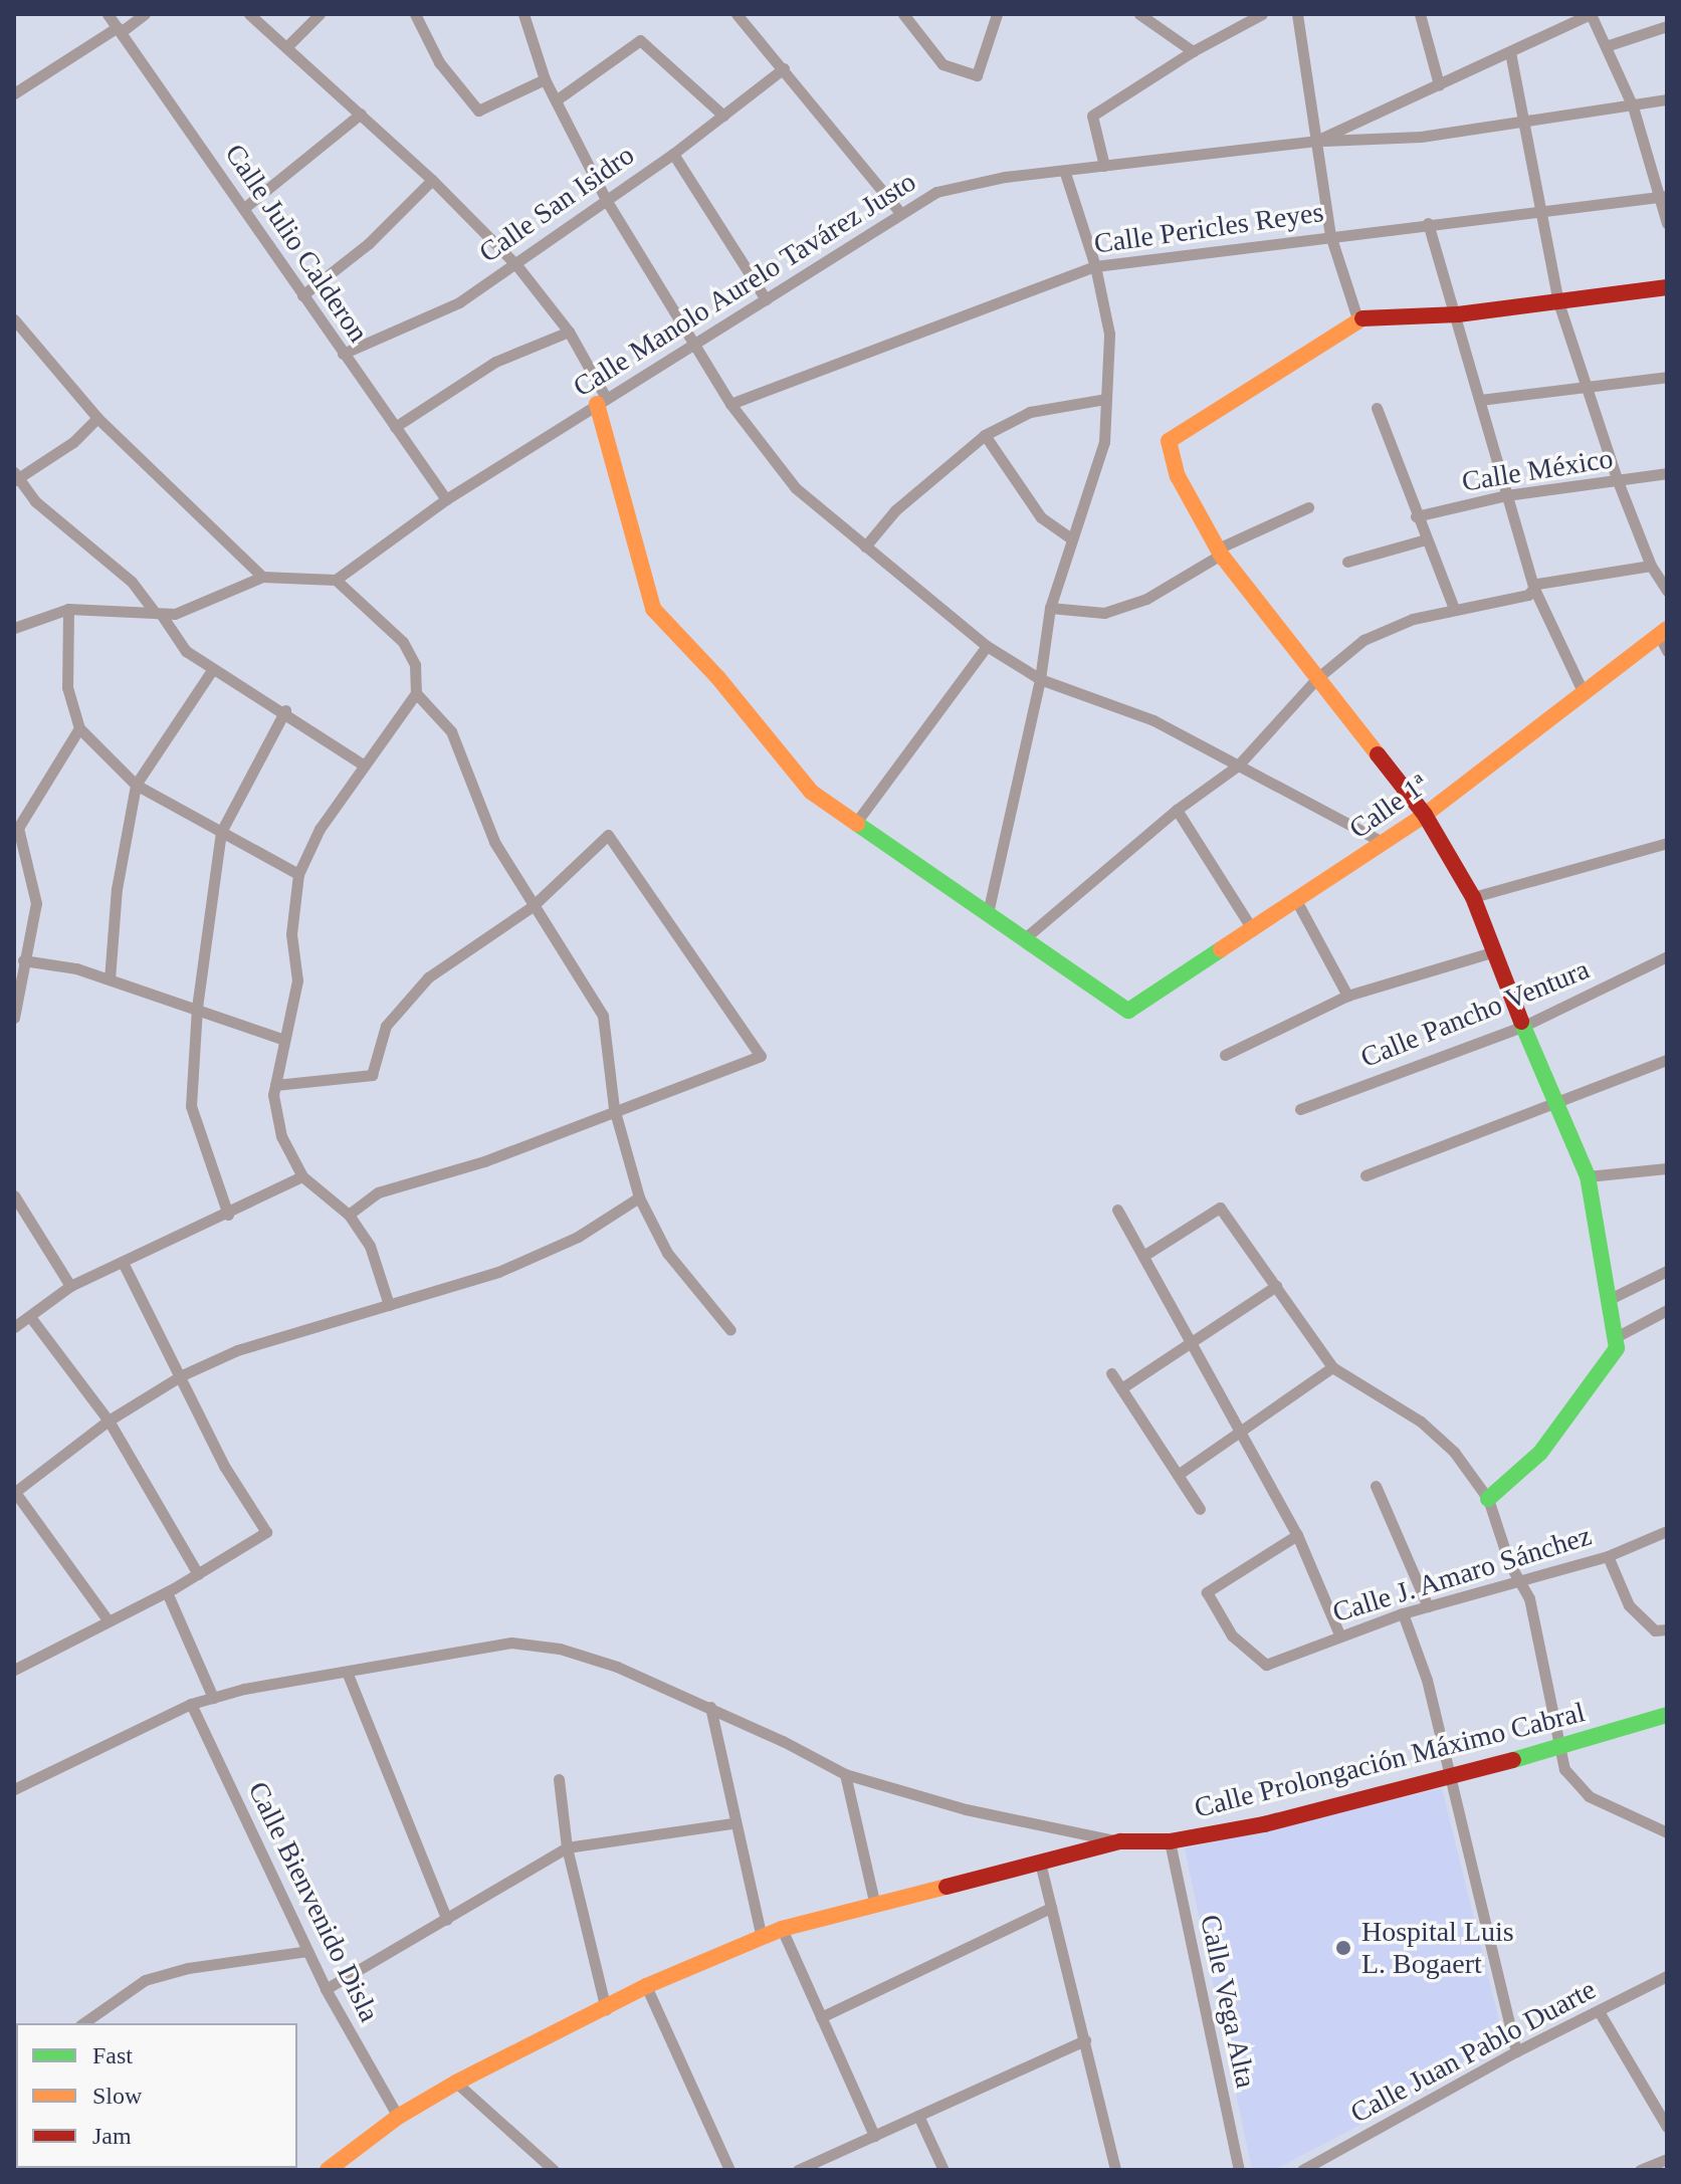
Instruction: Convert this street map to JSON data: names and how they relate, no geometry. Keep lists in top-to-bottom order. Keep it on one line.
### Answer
{"streets":{"street":["Calle San Isidro","Calle Pericles Reyes","Calle Julio Calderon","Calle Manolo Aurelo Tavárez Justo","Calle México","Calle 1ª","Calle Pancho Ventura","Calle J. Amaro Sánchez","Calle Prolongación Máximo Cabral","Calle Bienvenido Disla","Calle Vega Alta","Calle Juan Pablo Duarte"]},"crossings":[["Calle San Isidro","Calle Julio Calderon"],["Calle Julio Calderon","Calle Manolo Aurelo Tavárez Justo"],["Calle Prolongación Máximo Cabral","Calle Bienvenido Disla"],["Calle Prolongación Máximo Cabral","Calle Vega Alta"]],"places":["Hospital Luis L. Bogaert"],"legend":["Fast","Slow","Jam"]}
